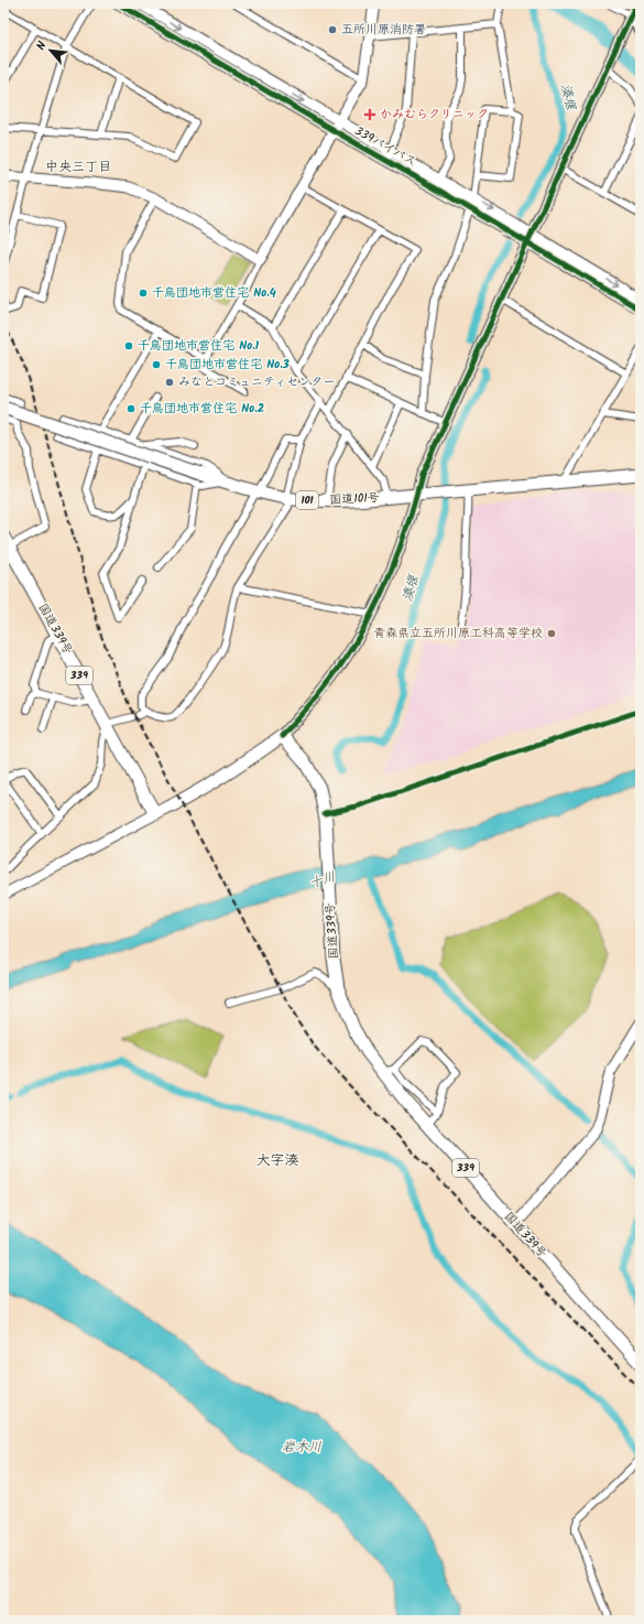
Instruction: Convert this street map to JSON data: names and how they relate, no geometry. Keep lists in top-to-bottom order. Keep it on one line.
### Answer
{"streets":{"highway":["国道101号","101","国道339号","339"],"street":["339バイパス"]},"districts":["中央三丁目","大字湊"],"water":["湊堰","十川","岩木川"],"places":{"other":["五所川原消防署","千鳥団地市営住宅 No.4","千鳥団地市営住宅 No.1","千鳥団地市営住宅 No.3","みなとコミュニティセンター","千鳥団地市営住宅 No.2","青森県立五所川原工科高等学校"],"health":["かみむらクリニック"]},"north":"top left"}
